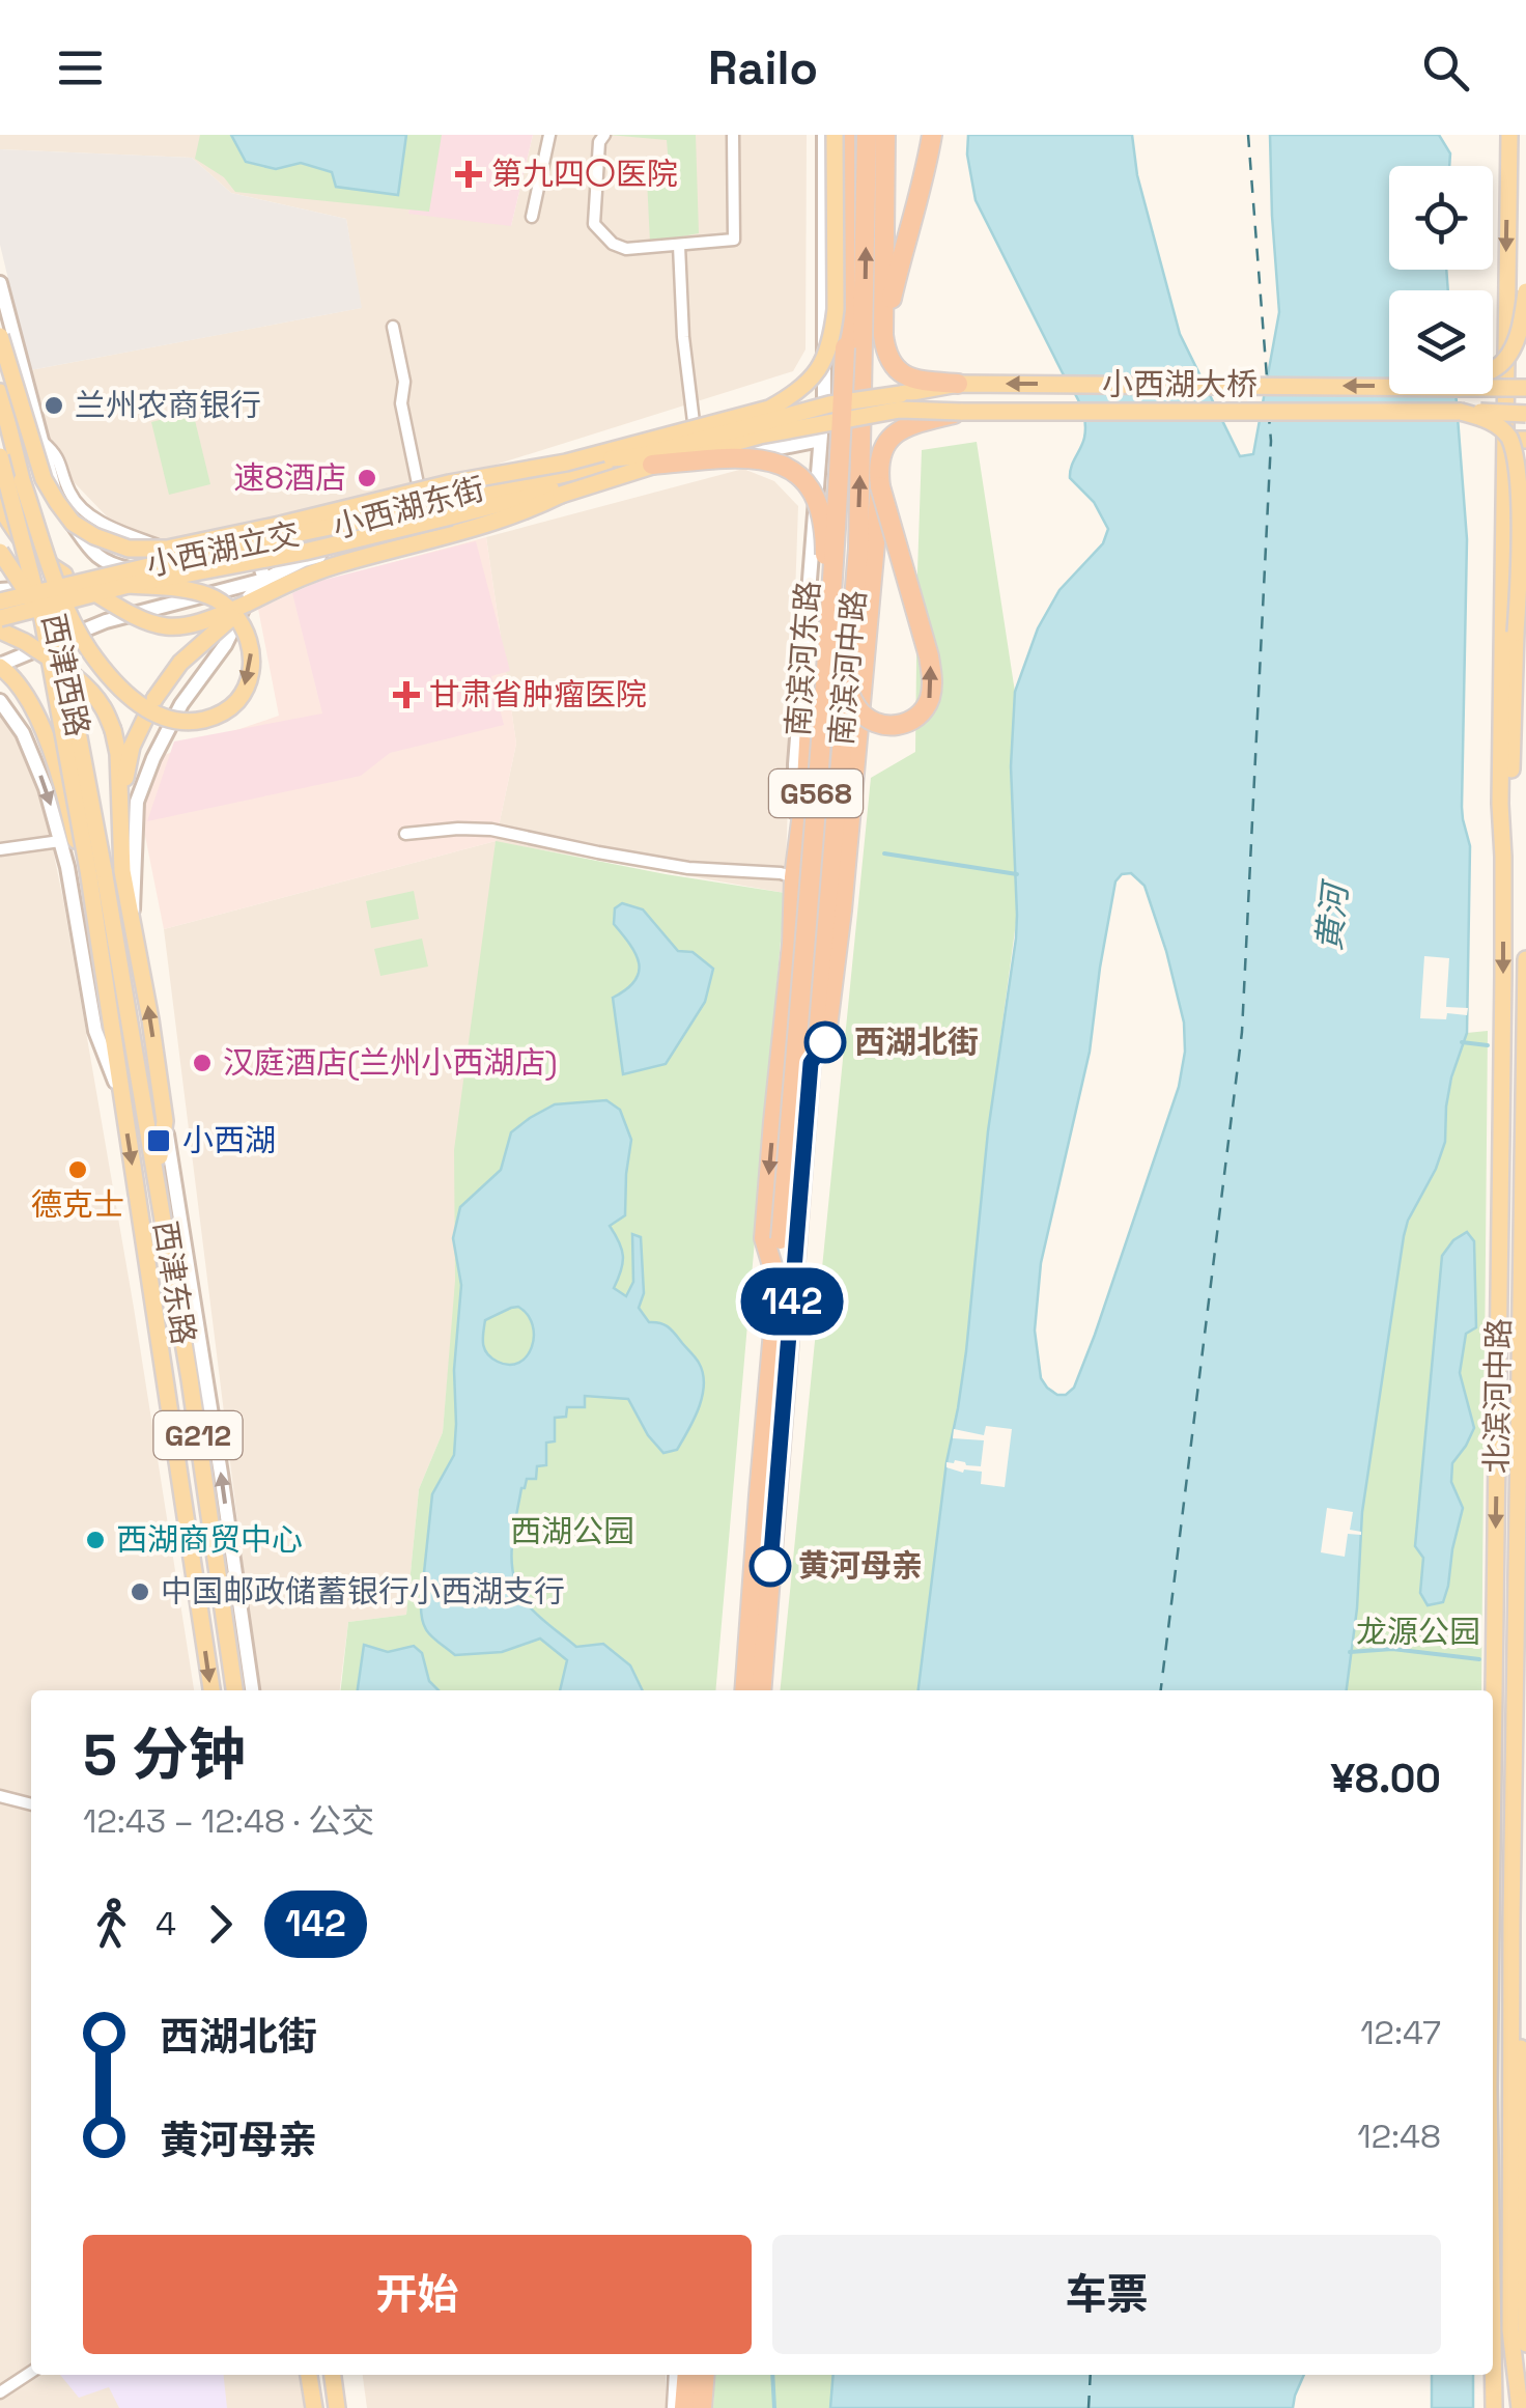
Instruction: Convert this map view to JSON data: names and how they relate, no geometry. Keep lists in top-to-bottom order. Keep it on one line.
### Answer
{"streets":{"highway":["南滨河中路","G568"],"main road":["小西湖大桥","小西湖立交","西津西路","西津东路","北滨河中路","G212"],"street":["小西湖东街","南滨河东路"]},"crossings":[["小西湖大桥","小西湖立交"],["小西湖东街","南滨河东路"],["西津西路","西津东路"]],"water":["黄河"],"parks":["西湖公园","龙源公园"],"places":{"health":["第九四〇医院","甘肃省肿瘤医院"],"other":["兰州农商银行","速8酒店","西湖北街","汉庭酒店(兰州小西湖店)","德克士","西湖商贸中心","黄河母亲","中国邮政储蓄银行小西湖支行"],"transit":["小西湖"]},"lines":["bus line 142"],"page":{"header":"Railo","on_map":"142","heading":["5 分钟","12:43 – 12:48 · 公交","¥8.00"],"legs":["4","142"],"list":[{"name":"西湖北街","value":"12:47"},{"name":"黄河母亲","value":"12:48"}],"buttons":["开始","车票"]}}
